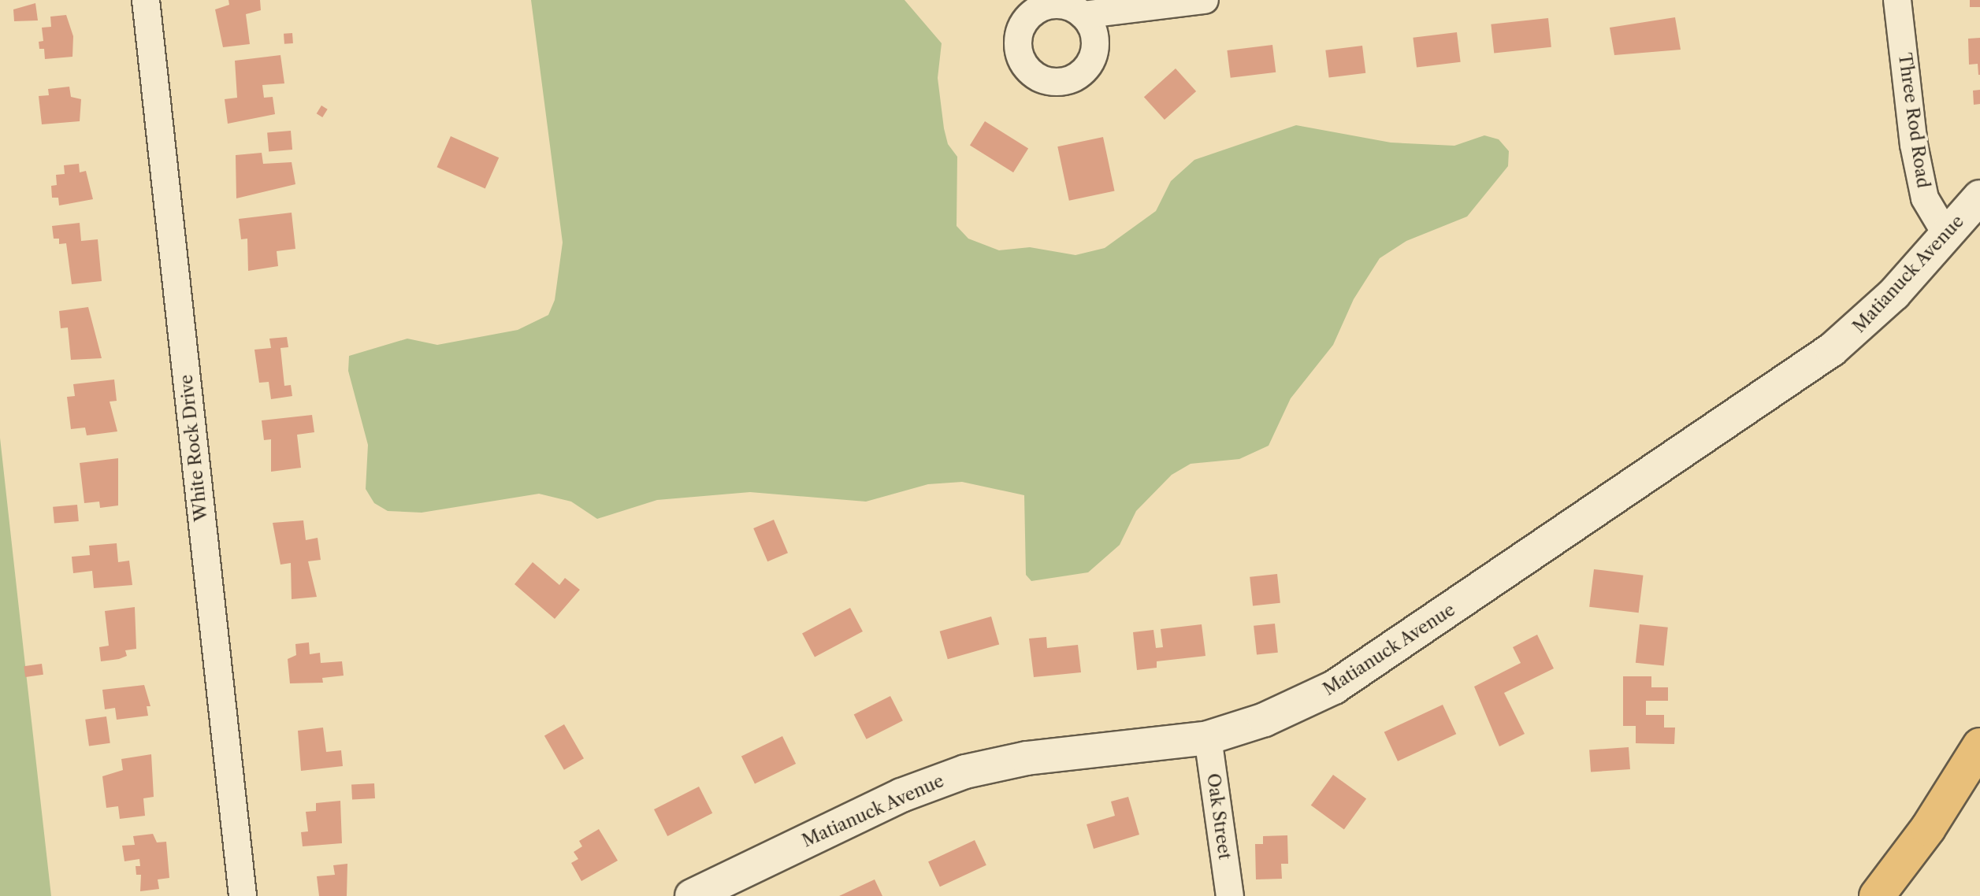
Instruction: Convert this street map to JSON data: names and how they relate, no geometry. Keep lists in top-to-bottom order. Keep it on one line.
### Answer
{"streets":{"street":["Three Rod Road","Matianuck Avenue","White Rock Drive","Oak Street"]},"crossings":[["Three Rod Road","Matianuck Avenue"],["Matianuck Avenue","Oak Street"]]}
